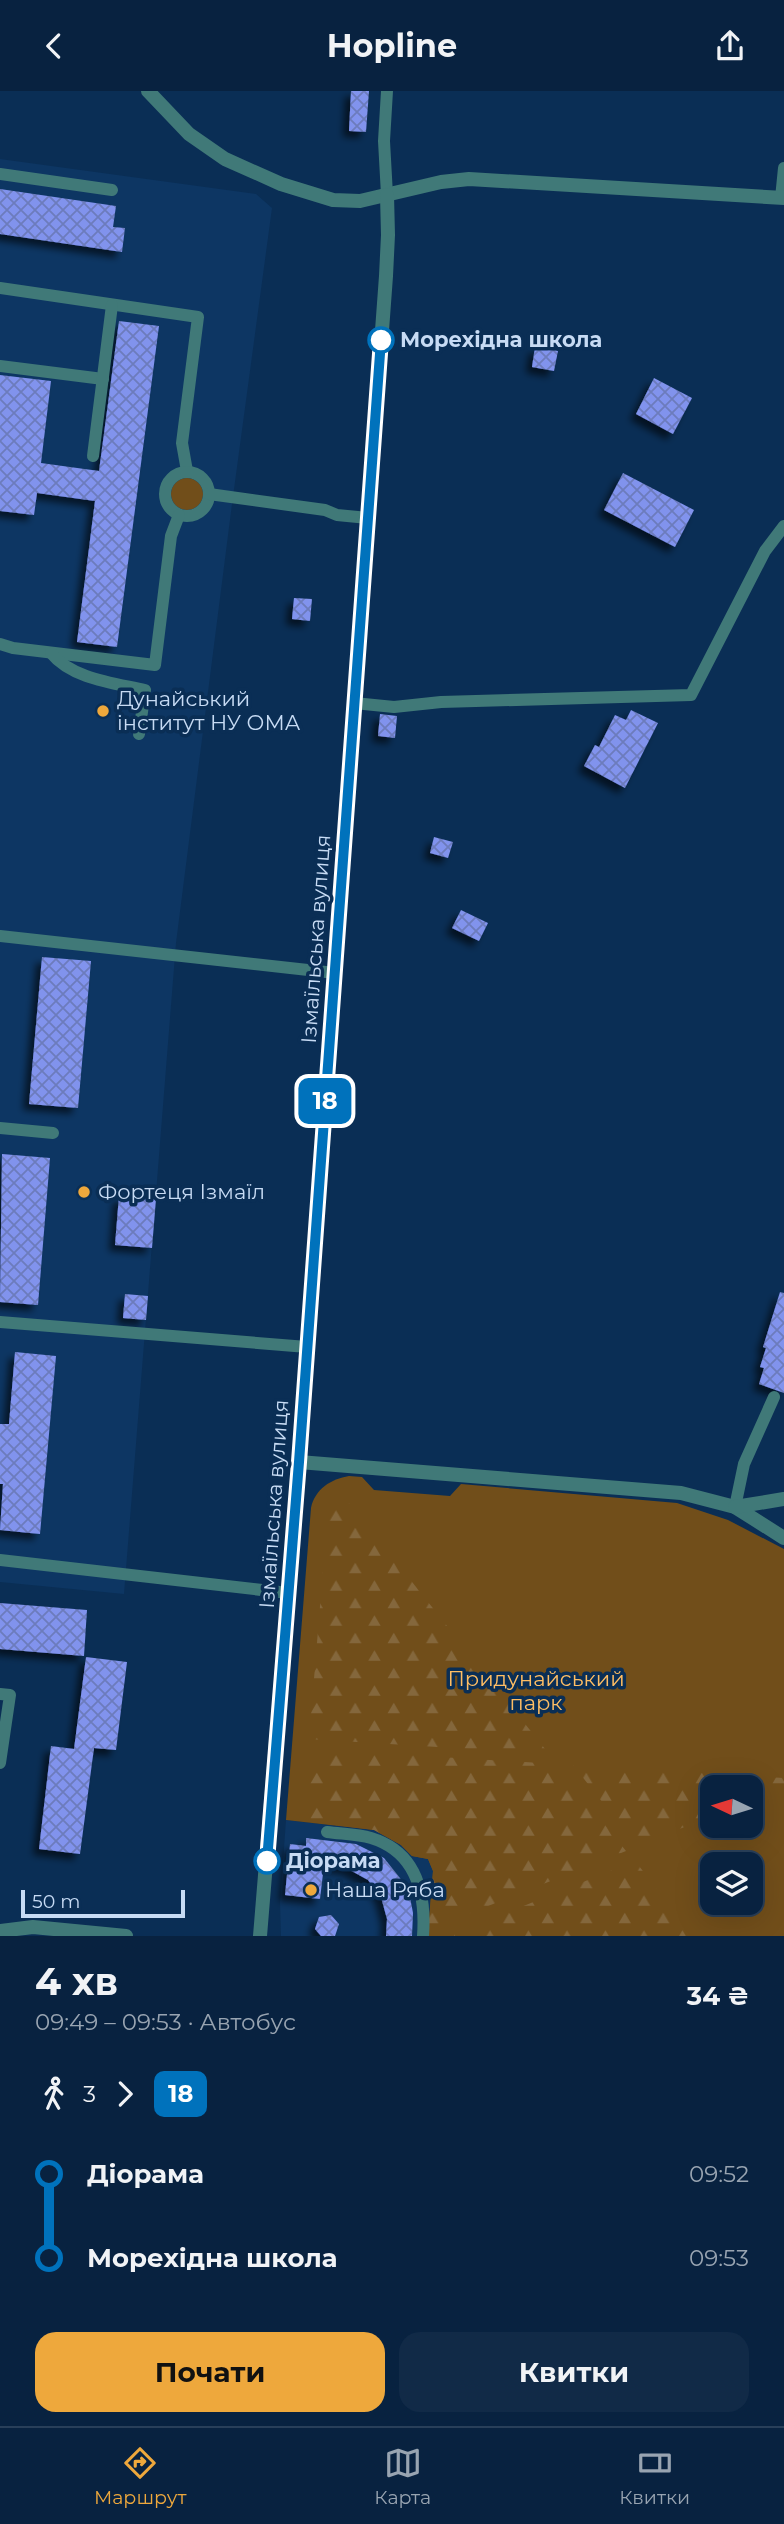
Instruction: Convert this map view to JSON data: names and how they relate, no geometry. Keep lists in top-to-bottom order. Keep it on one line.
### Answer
{"streets":{"street":["Ізмаїльська вулиця"]},"parks":["Придунайський парк"],"places":["Морехідна школа","Дунайський інститут НУ ОМА","Фортеця Ізмаїл","Діорама","Наша Ряба"],"lines":["bus line 18"],"scale_bar":"50 m","north":"left","page":{"header":"Hopline","on_map":"18","scale":"50 m","heading":["4 хв","09:49 – 09:53 · Автобус","34 ₴"],"legs":["3","18"],"list":[{"name":"Діорама","value":"09:52"},{"name":"Морехідна школа","value":"09:53"}],"buttons":["Почати","Квитки"],"tabs":["Маршрут","Карта","Квитки"]}}
